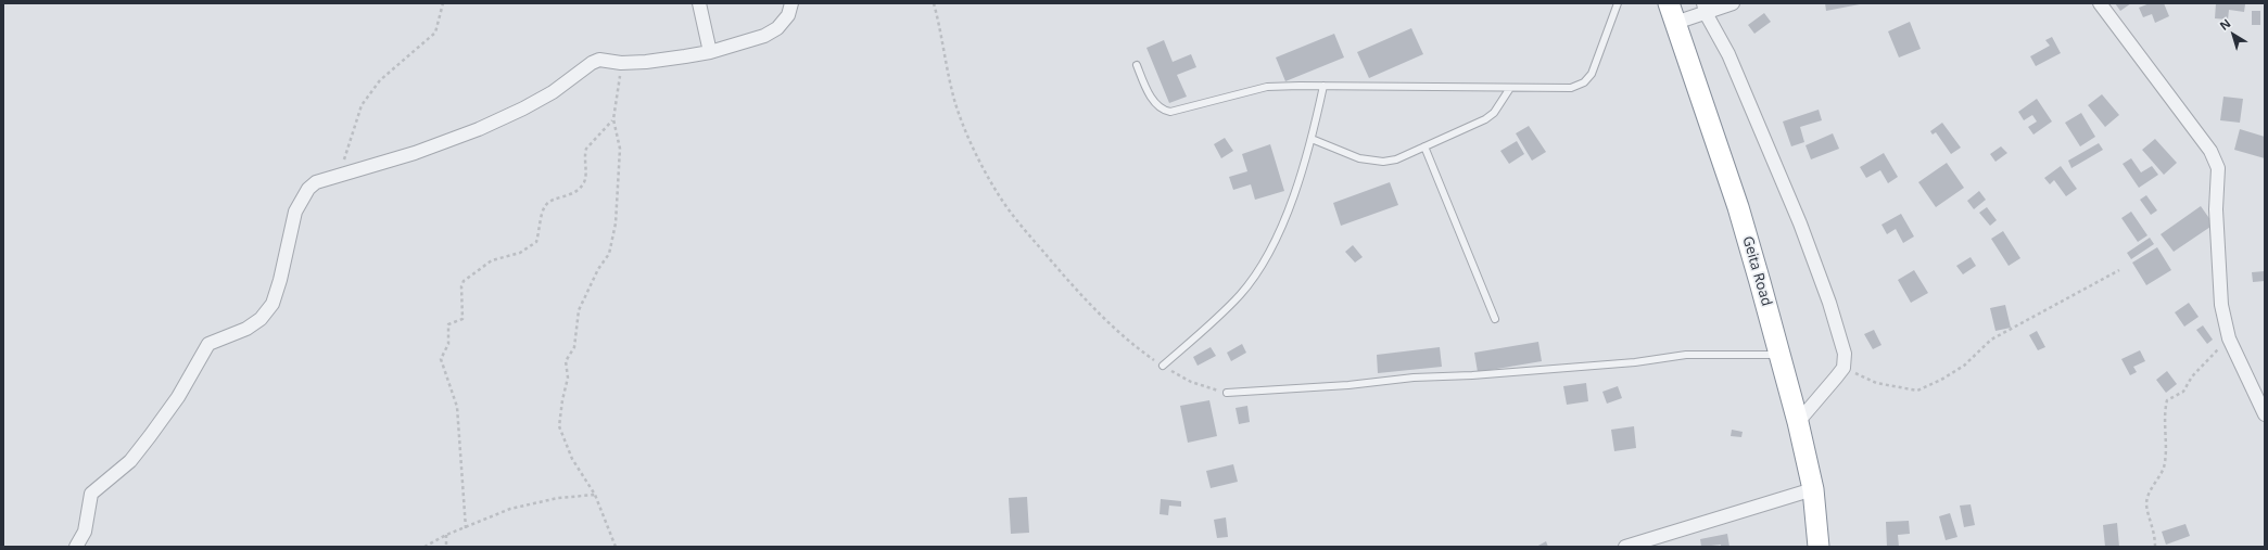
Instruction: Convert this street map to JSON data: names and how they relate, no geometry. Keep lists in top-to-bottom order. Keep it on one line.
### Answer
{"streets":{"highway":["Geita Road"]},"north":"top left"}
